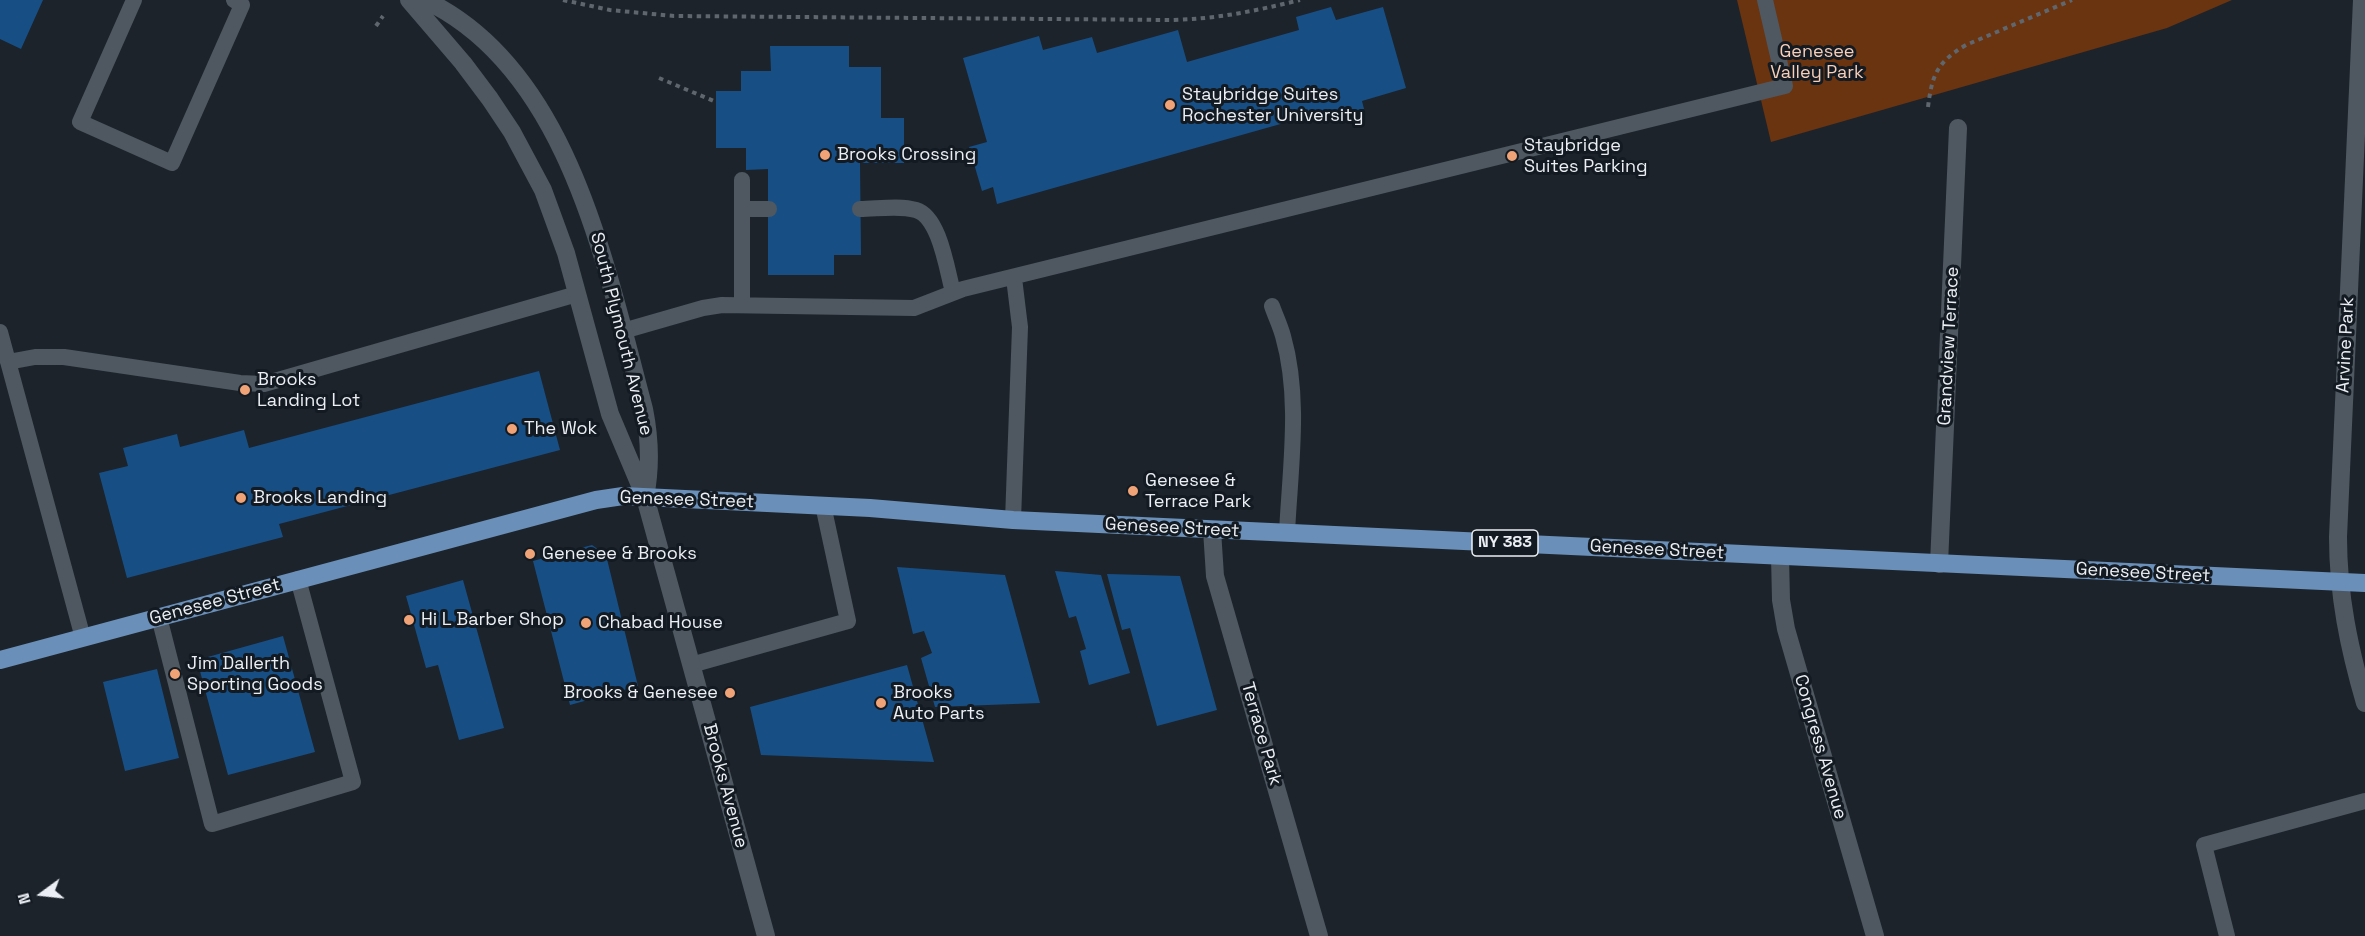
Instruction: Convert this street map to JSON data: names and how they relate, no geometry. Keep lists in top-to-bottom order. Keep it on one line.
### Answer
{"streets":{"main road":["Genesee Street","NY 383"],"street":["South Plymouth Avenue","Arvine Park","Grandview Terrace","Terrace Park","Congress Avenue","Brooks Avenue"]},"crossings":[["South Plymouth Avenue","Genesee Street"],["South Plymouth Avenue","Brooks Avenue"],["Arvine Park","Genesee Street"],["Grandview Terrace","Genesee Street"],["Genesee Street","Terrace Park"],["Genesee Street","Congress Avenue"],["Genesee Street","Brooks Avenue"]],"parks":["Genesee Valley Park"],"places":["Staybridge Suites Rochester University","Brooks Crossing","Staybridge Suites Parking","Brooks Landing Lot","The Wok","Genesee & Terrace Park","Brooks Landing","Genesee & Brooks","Hi L Barber Shop","Chabad House","Jim Dallerth Sporting Goods","Brooks & Genesee","Brooks Auto Parts"],"north":"left"}
